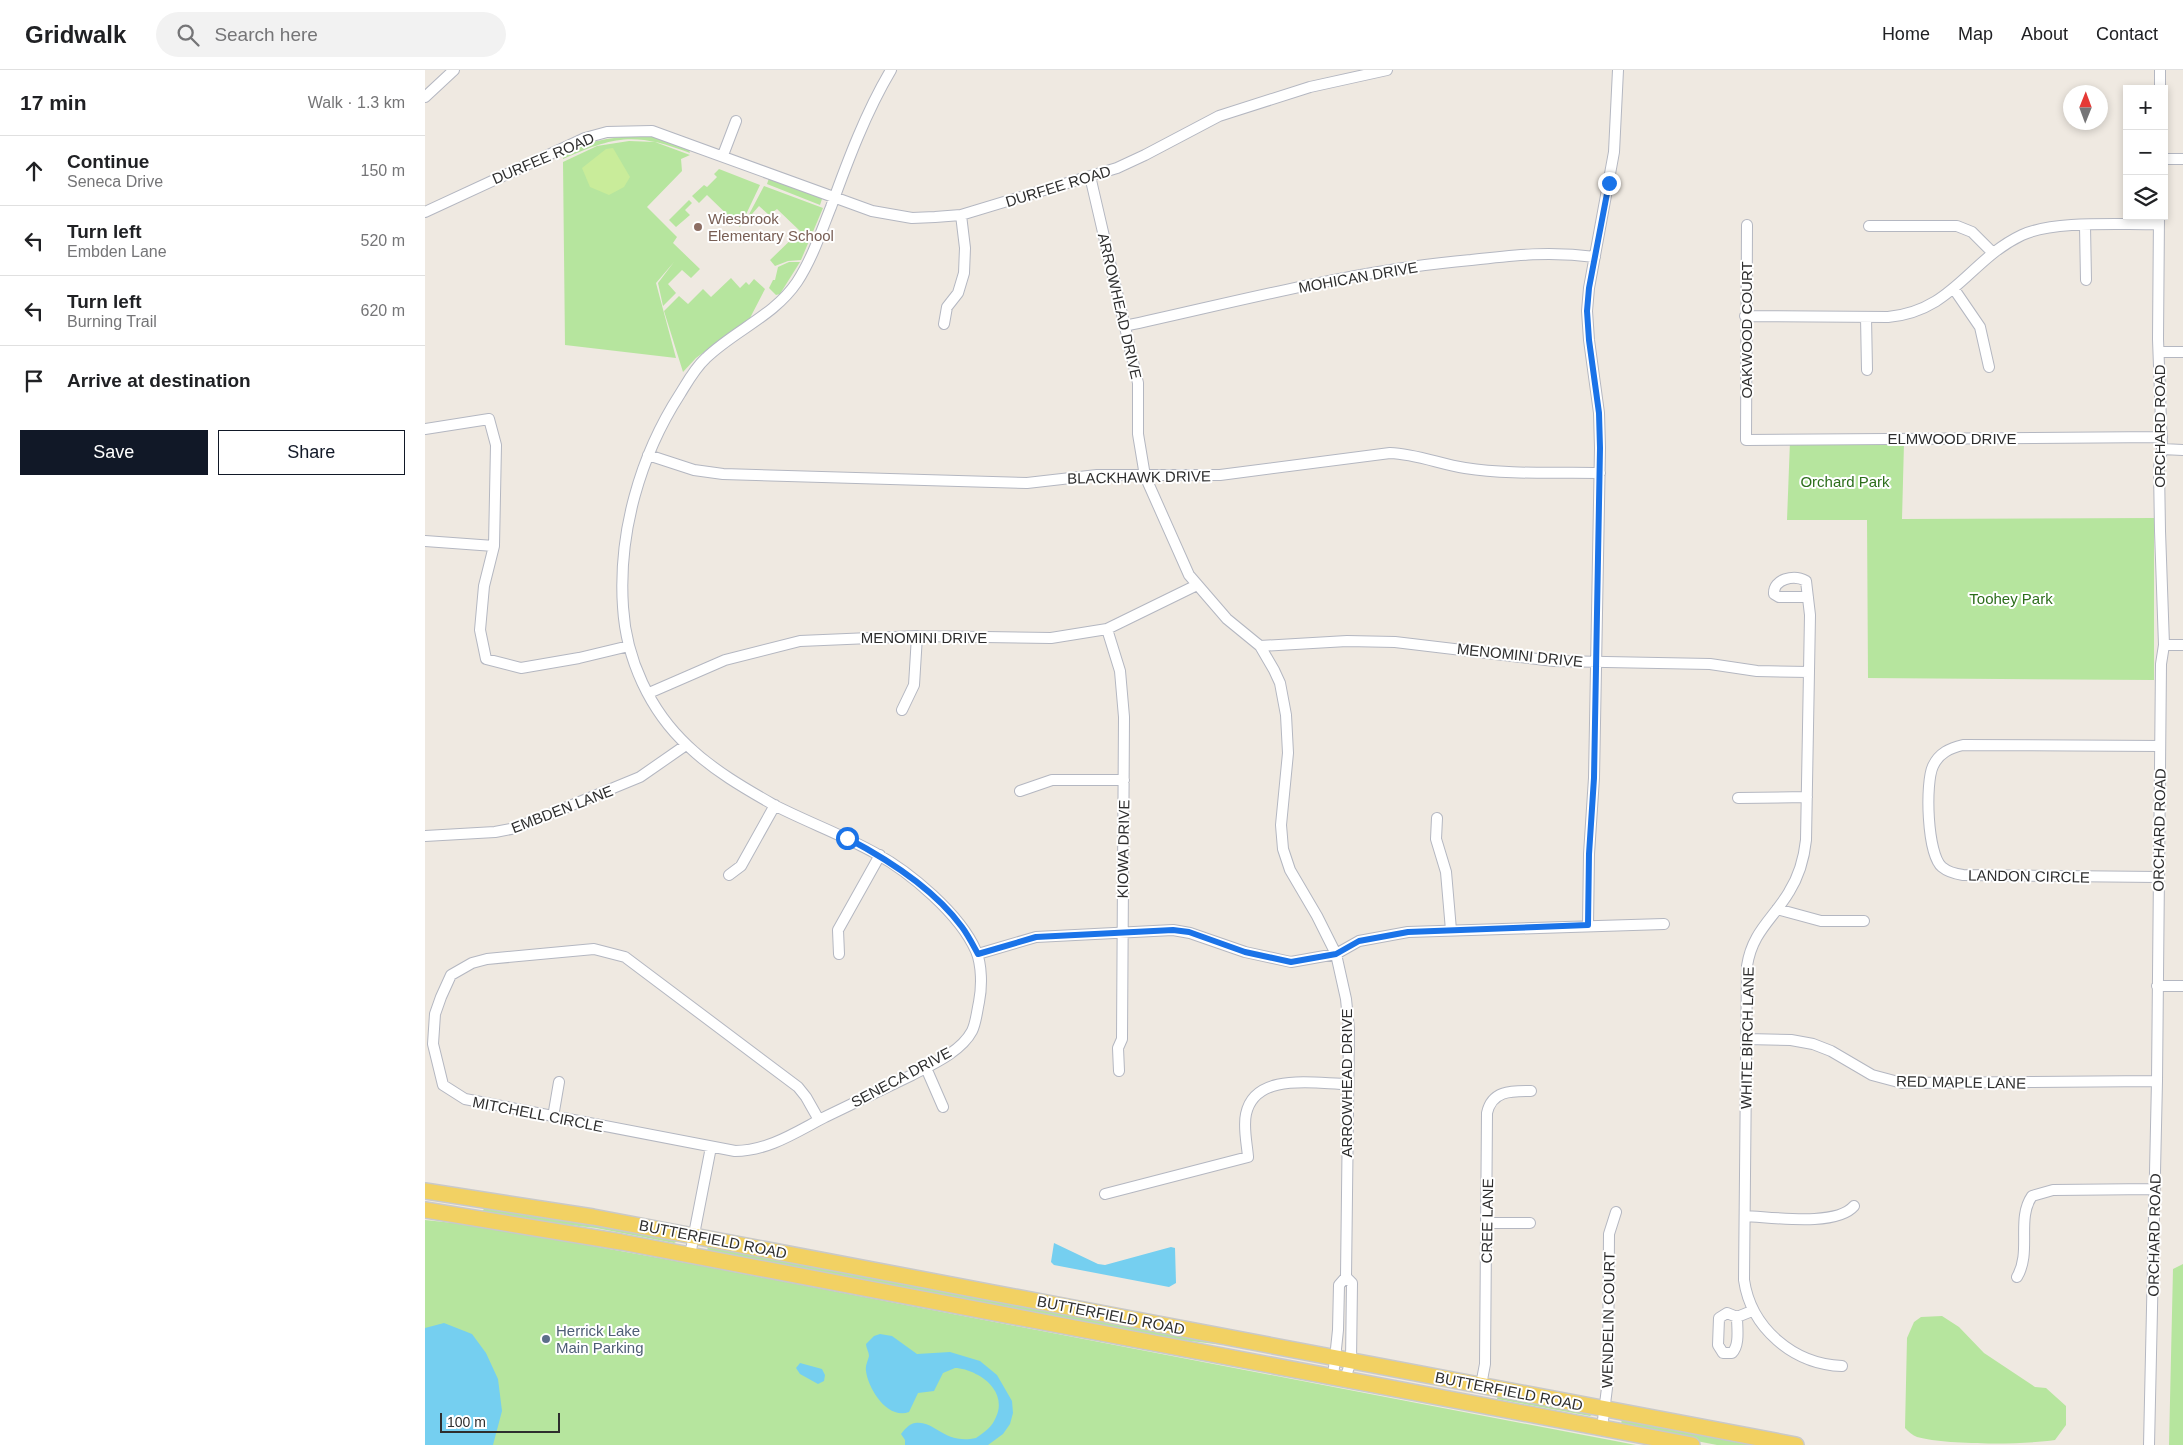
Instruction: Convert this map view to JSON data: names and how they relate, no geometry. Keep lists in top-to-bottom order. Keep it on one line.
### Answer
{"streets":{"main road":["BUTTERFIELD ROAD"],"street":["DURFEE ROAD","MOHICAN DRIVE","ARROWHEAD DRIVE","OAKWOOD COURT","ORCHARD ROAD","ELMWOOD DRIVE","BLACKHAWK DRIVE","MENOMINI DRIVE","EMBDEN LANE","KIOWA DRIVE","LANDON CIRCLE","WHITE BIRCH LANE","SENECA DRIVE","RED MAPLE LANE","MITCHELL CIRCLE","CREE LANE","WENDELIN COURT"]},"crossings":[["DURFEE ROAD","ARROWHEAD DRIVE"],["DURFEE ROAD","SENECA DRIVE"],["MOHICAN DRIVE","ARROWHEAD DRIVE"],["ARROWHEAD DRIVE","BLACKHAWK DRIVE"],["ARROWHEAD DRIVE","MENOMINI DRIVE"],["ARROWHEAD DRIVE","BUTTERFIELD ROAD"],["OAKWOOD COURT","ELMWOOD DRIVE"],["ORCHARD ROAD","ELMWOOD DRIVE"],["ORCHARD ROAD","LANDON CIRCLE"],["ORCHARD ROAD","RED MAPLE LANE"],["BLACKHAWK DRIVE","SENECA DRIVE"],["MENOMINI DRIVE","KIOWA DRIVE"],["MENOMINI DRIVE","WHITE BIRCH LANE"],["MENOMINI DRIVE","SENECA DRIVE"],["EMBDEN LANE","SENECA DRIVE"],["WHITE BIRCH LANE","RED MAPLE LANE"],["SENECA DRIVE","MITCHELL CIRCLE"],["CREE LANE","BUTTERFIELD ROAD"],["BUTTERFIELD ROAD","WENDELIN COURT"]],"parks":["Orchard Park","Toohey Park"],"places":["Wiesbrook Elementary School","Herrick Lake Main Parking"],"scale_bar":"100 m","north":"top","page":{"header":"Gridwalk","search":"Search here","nav":["Home","Map","About","Contact"],"heading":["17 min","Walk · 1.3 km"],"map_buttons":["+","−"],"list":[["Continue","Seneca Drive","150 m"],["Turn left","Embden Lane","520 m"],["Turn left","Burning Trail","620 m"],"Arrive at destination"],"buttons":["Save","Share"],"scale":"100 m"}}
